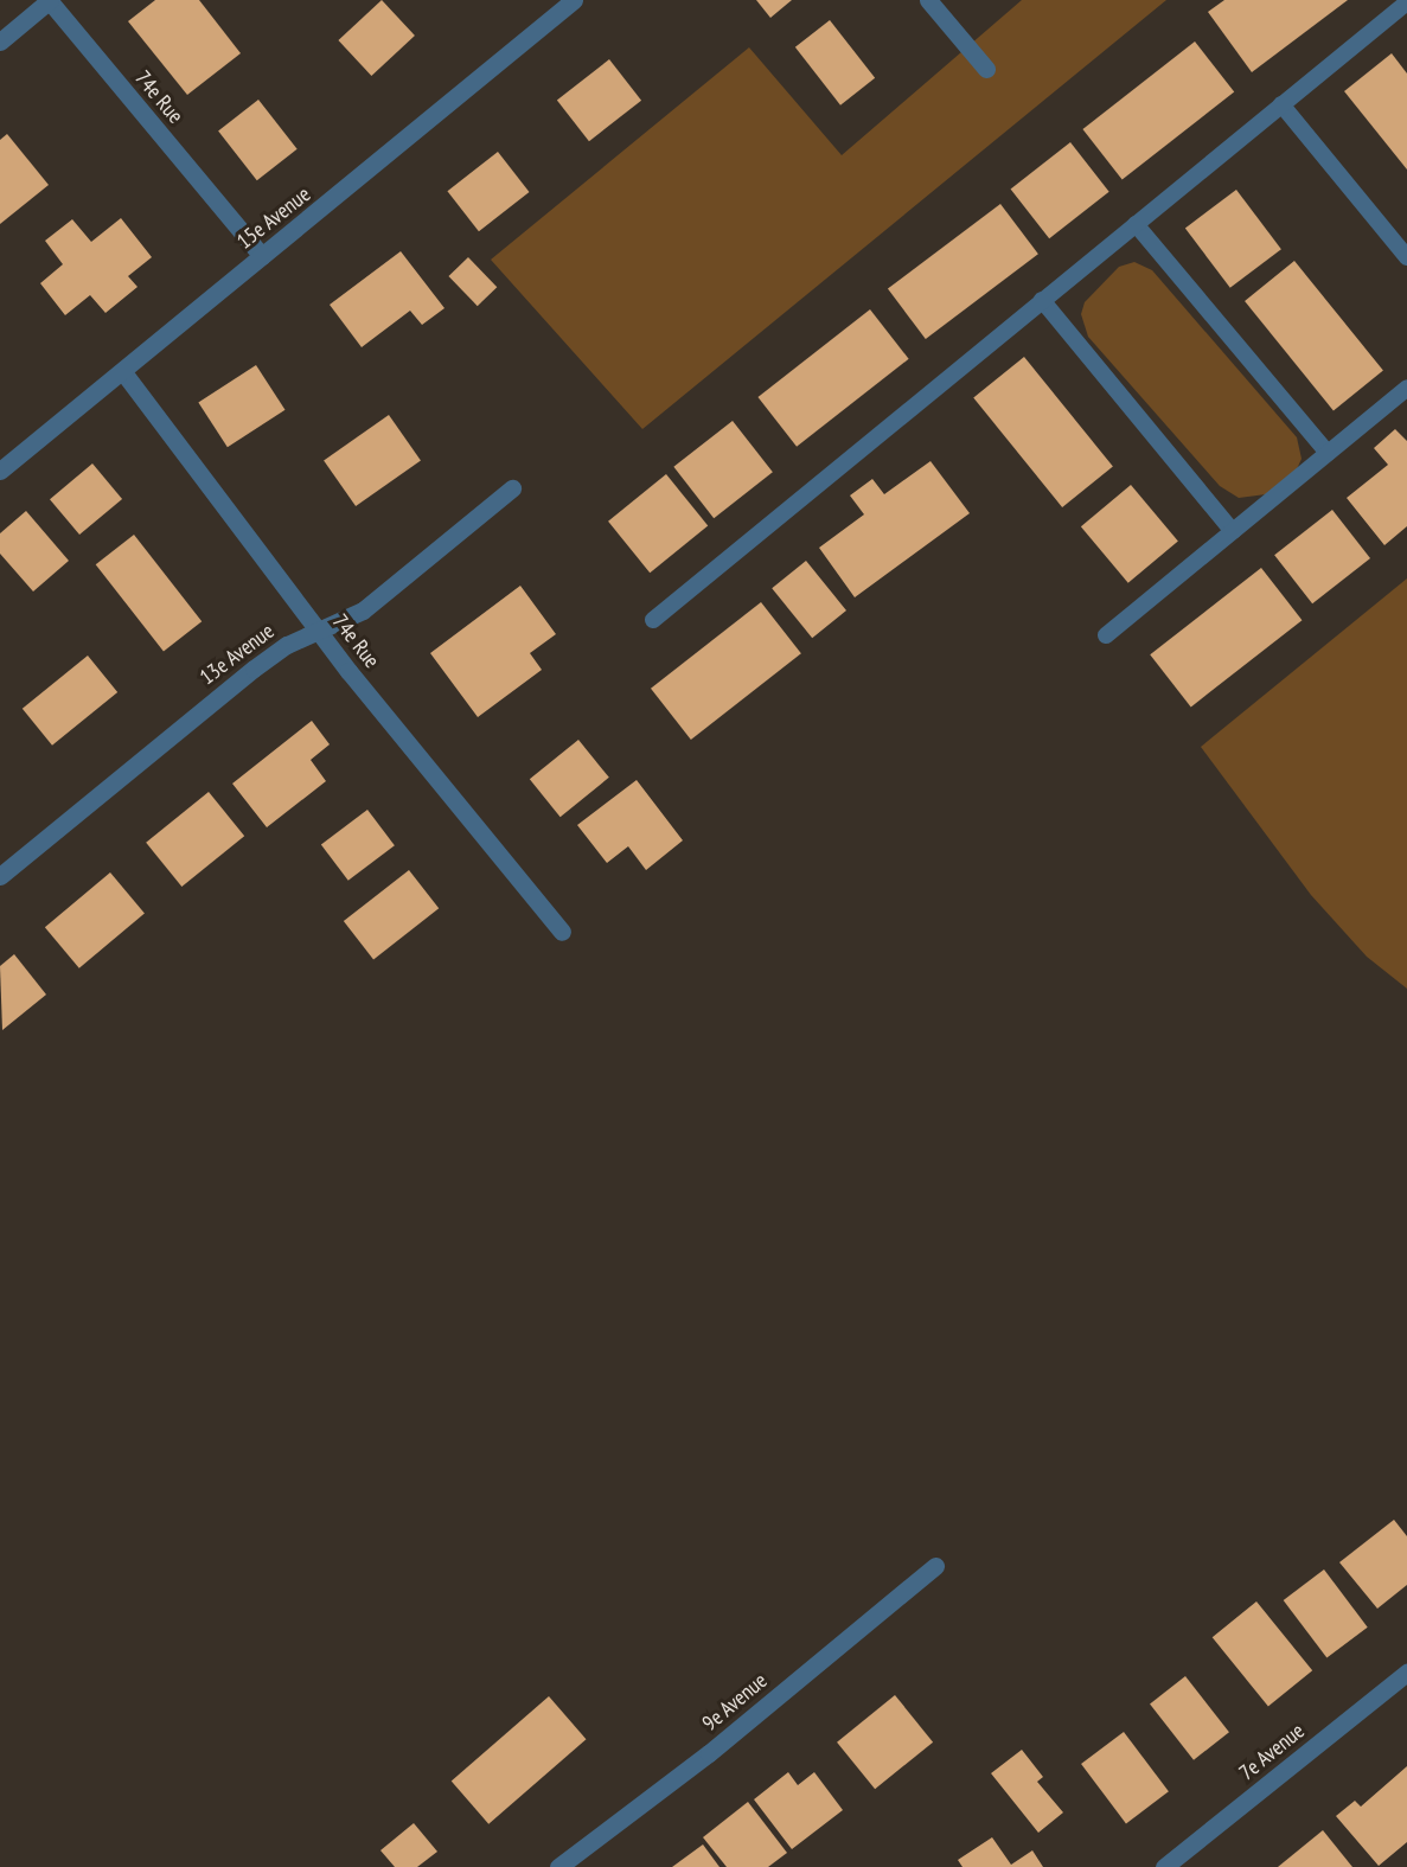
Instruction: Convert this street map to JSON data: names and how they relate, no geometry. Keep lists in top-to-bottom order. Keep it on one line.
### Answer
{"streets":{"street":["74e Rue","15e Avenue","13e Avenue","9e Avenue","7e Avenue"]},"crossings":[["74e Rue","15e Avenue"],["74e Rue","13e Avenue"]]}
